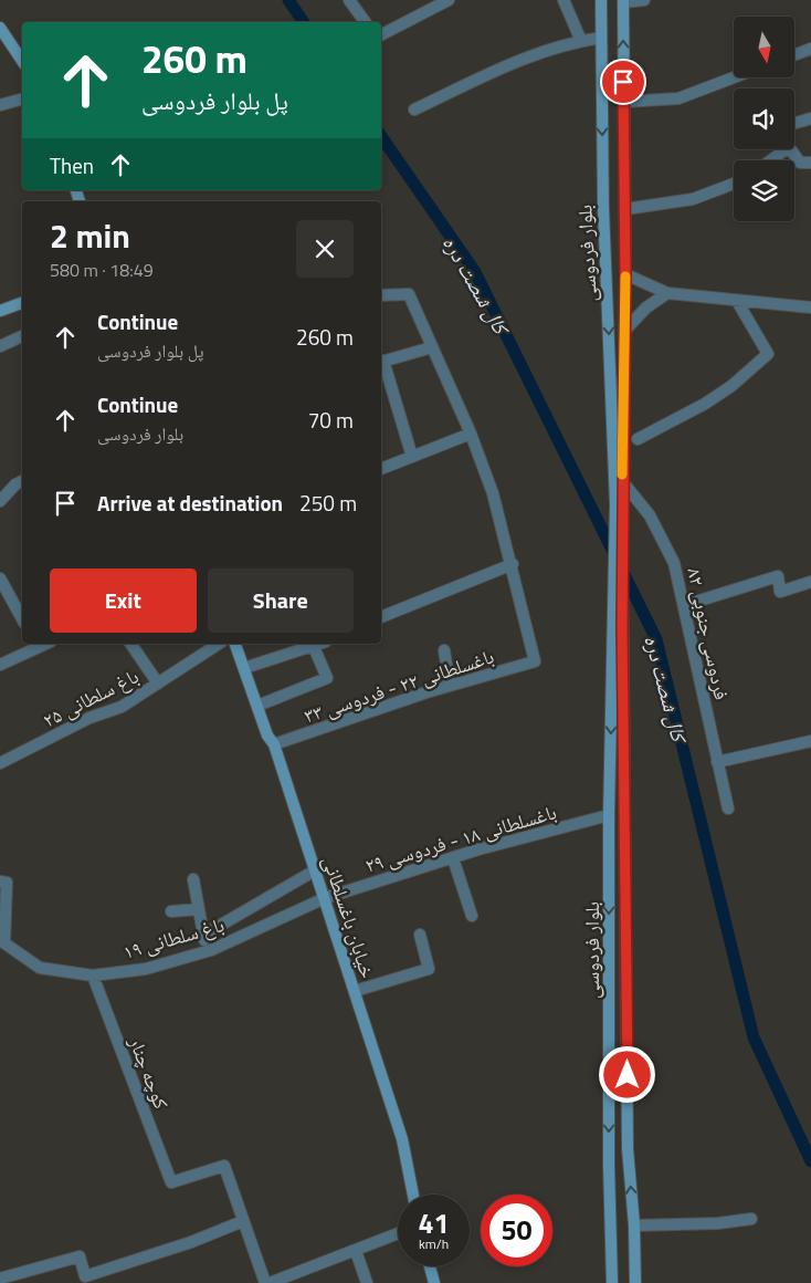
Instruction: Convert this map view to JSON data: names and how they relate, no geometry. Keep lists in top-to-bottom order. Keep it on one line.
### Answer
{"streets":{"main road":["بلوار فردوسی","خیابان باغسلطانی"],"street":["فردوسی جنوبی ۸۲","باغسلطانی ۲۲ - فردوسی ۳۳","باغ سلطانی ۲۵","باغسلطانی ۱۸ - فردوسی ۲۹","باغ سلطانی ۱۹","کوچه چنار"]},"crossings":[["بلوار فردوسی","فردوسی جنوبی ۸۲"],["بلوار فردوسی","باغسلطانی ۱۸ - فردوسی ۲۹"],["باغسلطانی ۲۲ - فردوسی ۳۳","خیابان باغسلطانی"],["باغسلطانی ۱۸ - فردوسی ۲۹","خیابان باغسلطانی"],["باغسلطانی ۱۸ - فردوسی ۲۹","باغ سلطانی ۱۹"],["خیابان باغسلطانی","باغ سلطانی ۱۹"],["باغ سلطانی ۱۹","کوچه چنار"]],"water":["کال شصت دره"],"north":"bottom","page":{"turn":["260 m","پل بلوار فردوسی"],"then":"Then","heading":["2 min","580 m · 18:49"],"list":[{"name":"Continue","note":"پل بلوار فردوسی","value":"260 m"},{"name":"Continue","note":"بلوار فردوسی","value":"70 m"},{"name":"Arrive at destination","value":"250 m"}],"buttons":["Exit","Share"],"speed":"41 km/h","limit":"50"}}
